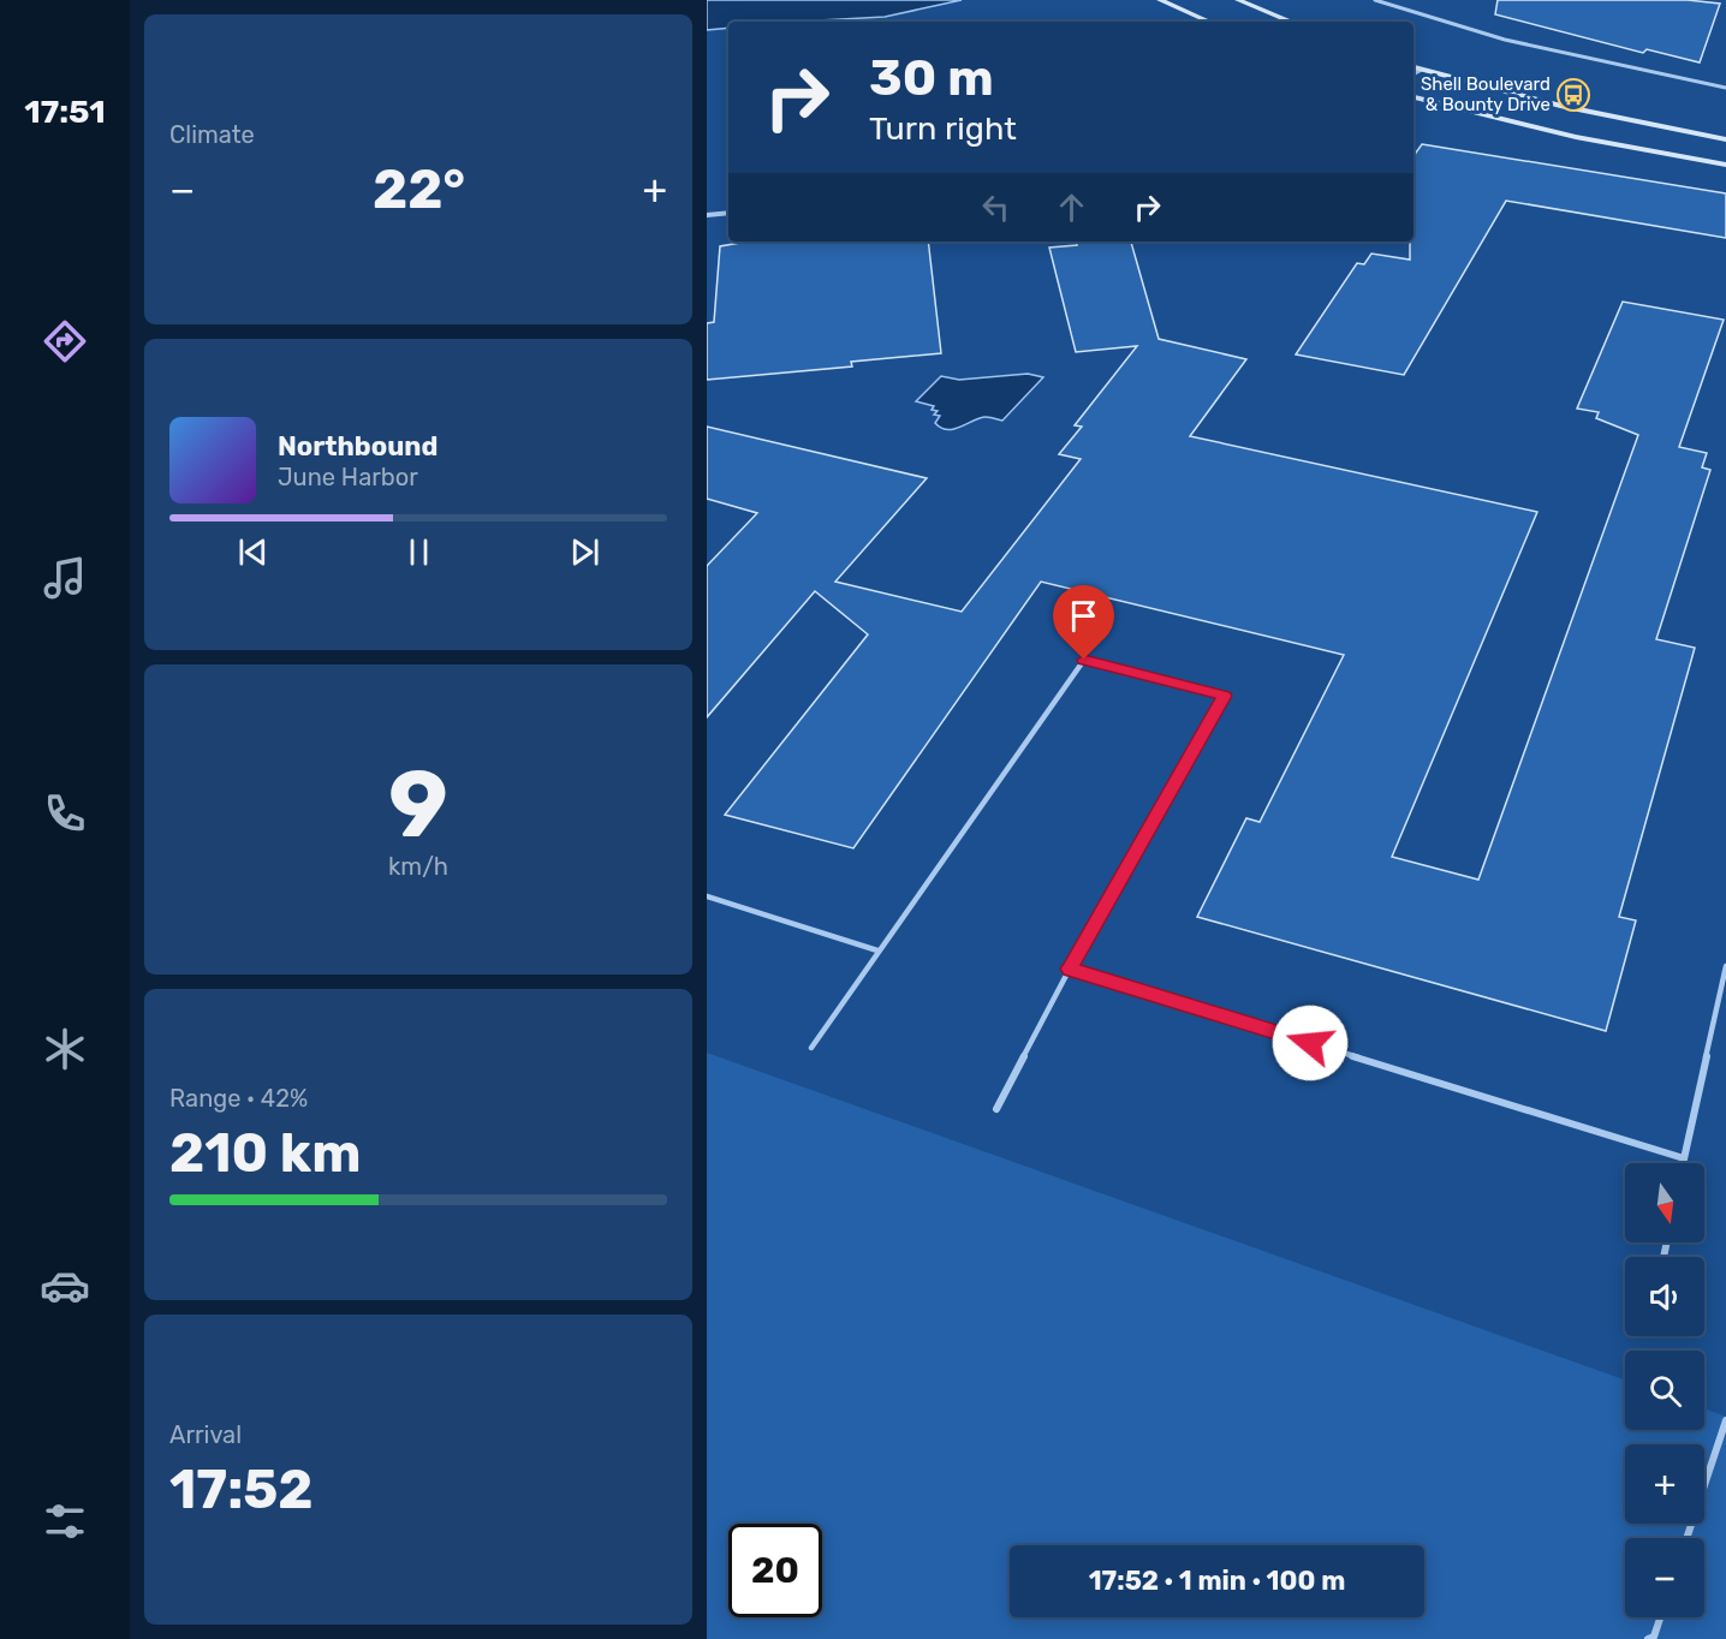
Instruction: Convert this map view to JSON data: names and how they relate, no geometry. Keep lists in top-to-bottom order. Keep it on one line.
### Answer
{"places":{"bus stop":["Shell Boulevard & Bounty Drive"]},"north":"bottom","page":{"tabs":"17:51","tile":["Climate",["9","km/h"],["Range · 42%","210 km"],["Arrival","17:52"]],"turn":["30 m","Turn right"],"heat":["−","22°","+"],"song":["Northbound","June Harbor"],"map_buttons":["+","−"],"limit":"20","trip":"17:52 · 1 min · 100 m"}}
